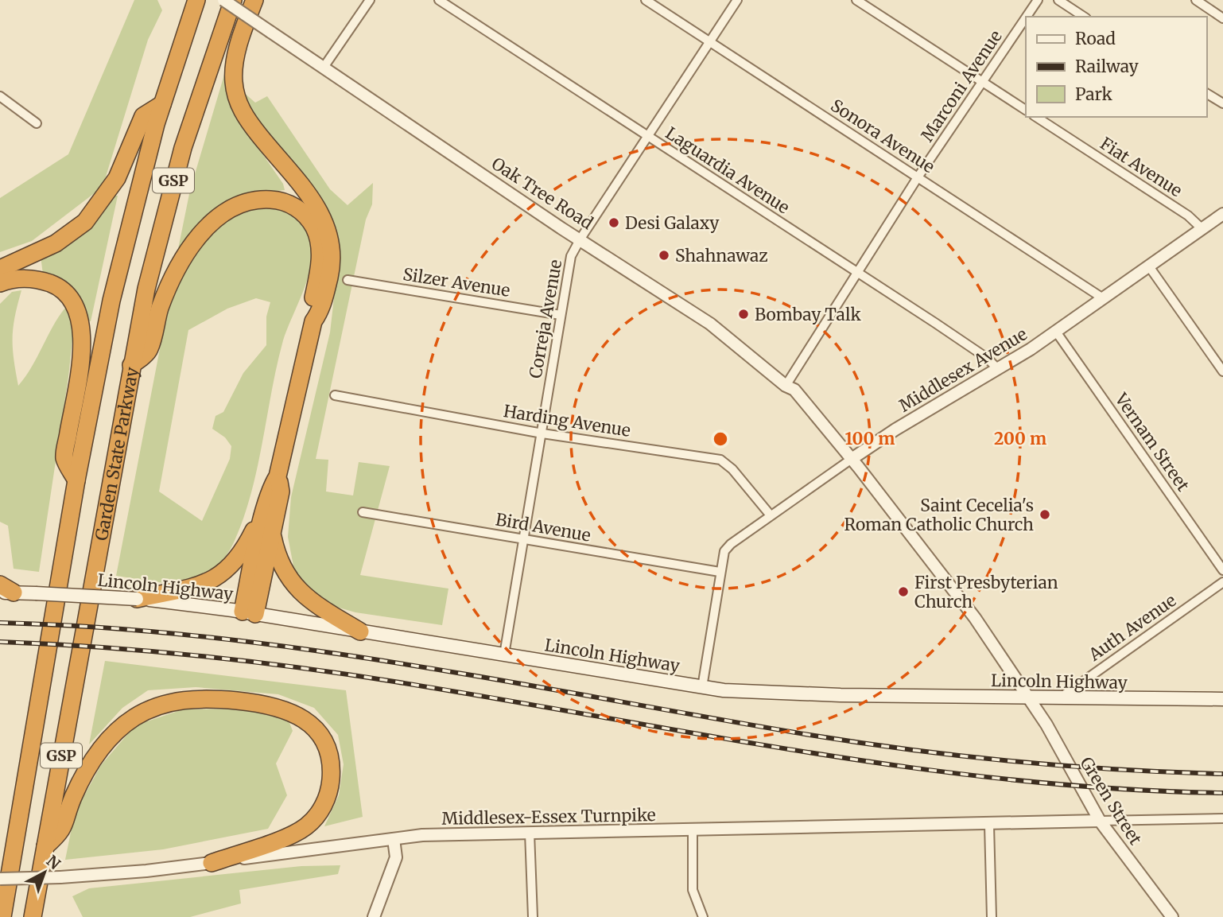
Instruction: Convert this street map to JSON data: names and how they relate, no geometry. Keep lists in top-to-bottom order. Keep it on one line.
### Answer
{"streets":{"highway":["GSP","Garden State Parkway"],"main road":["Lincoln Highway"],"street":["Marconi Avenue","Sonora Avenue","Fiat Avenue","Laguardia Avenue","Oak Tree Road","Silzer Avenue","Correja Avenue","Middlesex Avenue","Harding Avenue","Vernam Street","Bird Avenue","Auth Avenue","Green Street","Middlesex-Essex Turnpike"]},"crossings":[["Marconi Avenue","Sonora Avenue"],["Marconi Avenue","Laguardia Avenue"],["Marconi Avenue","Oak Tree Road"],["Sonora Avenue","Correja Avenue"],["Sonora Avenue","Middlesex Avenue"],["Fiat Avenue","Middlesex Avenue"],["Laguardia Avenue","Correja Avenue"],["Laguardia Avenue","Middlesex Avenue"],["Oak Tree Road","Correja Avenue"],["Oak Tree Road","Middlesex Avenue"],["Oak Tree Road","Lincoln Highway"],["Oak Tree Road","Green Street"],["Silzer Avenue","Correja Avenue"],["Correja Avenue","Harding Avenue"],["Correja Avenue","Bird Avenue"],["Correja Avenue","Lincoln Highway"],["Middlesex Avenue","Harding Avenue"],["Middlesex Avenue","Vernam Street"],["Middlesex Avenue","Bird Avenue"],["Middlesex Avenue","Lincoln Highway"],["Lincoln Highway","Auth Avenue"],["Lincoln Highway","Green Street"],["Green Street","Middlesex-Essex Turnpike"]],"places":["Desi Galaxy","Shahnawaz","Bombay Talk","Saint Cecelia's Roman Catholic Church","First Presbyterian Church"],"legend":["Road","Railway","Park"],"north":"top right","rings":["100 m","200 m"]}
